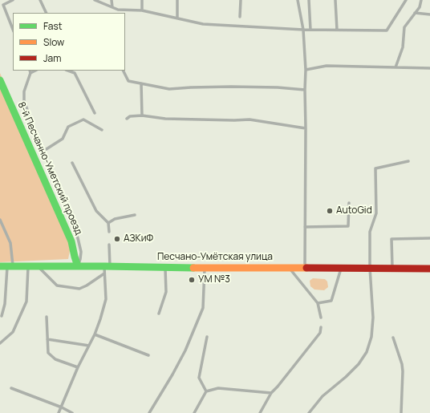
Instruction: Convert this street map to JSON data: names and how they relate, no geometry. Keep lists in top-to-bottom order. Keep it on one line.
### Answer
{"streets":{"main road":["8-й Песчанно-Уметский проезд","Песчано-Умётская улица"]},"crossings":[["8-й Песчанно-Уметский проезд","Песчано-Умётская улица"]],"places":["AutoGid","АЗКиФ","УМ №3"],"legend":["Fast","Slow","Jam"]}
